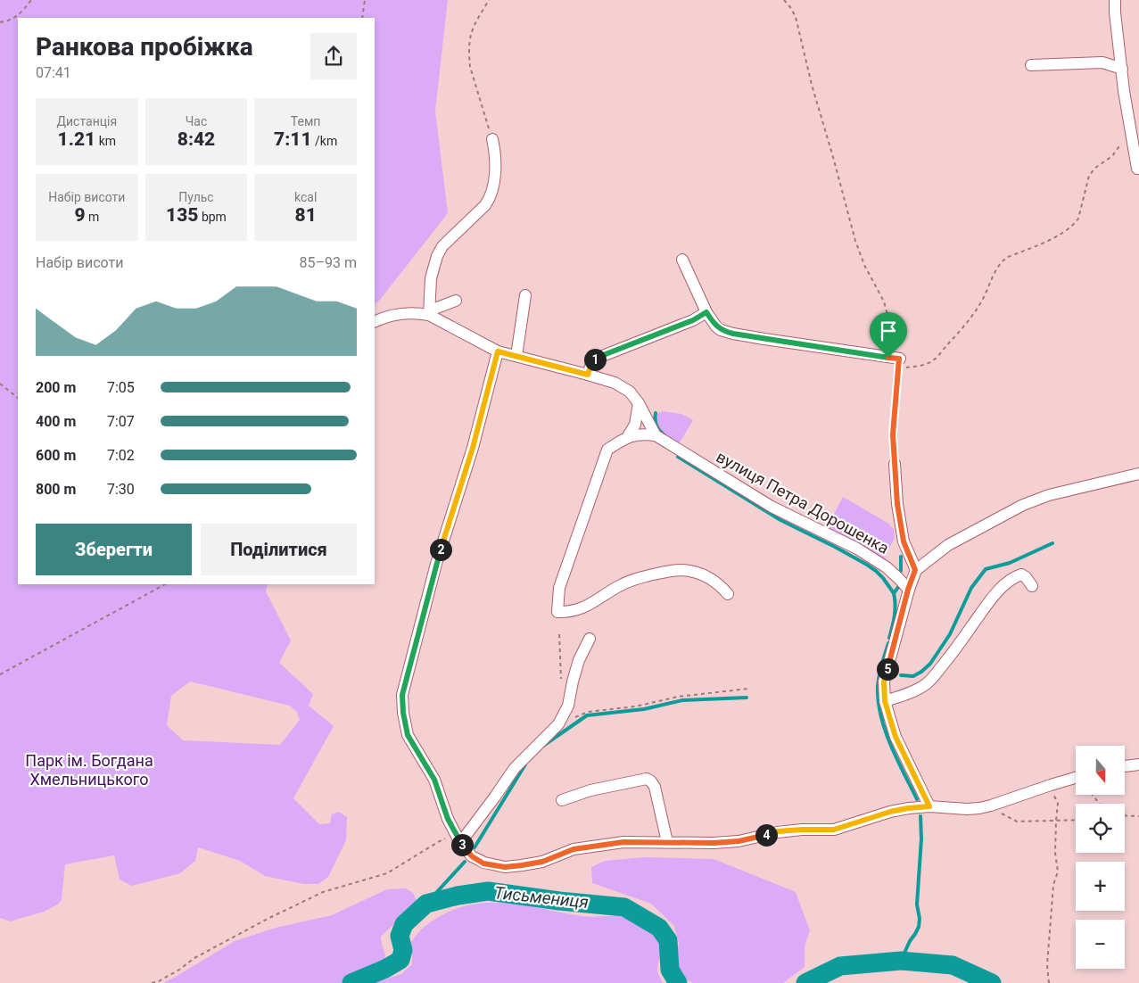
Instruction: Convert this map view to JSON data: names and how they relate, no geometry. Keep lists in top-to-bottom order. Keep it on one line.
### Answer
{"streets":{"street":["вулиця Петра Дорошенка"]},"water":["Тисьмениця"],"parks":["Парк ім. Богдана Хмельницького"],"north":"bottom","page":{"heading":["Ранкова пробіжка","07:41"],"stats":[["Дистанція","1.21 km"],["Час","8:42"],["Темп","7:11 /km"],["Набір висоти","9 m"],["Пульс","135 bpm"],["kcal","81"]],"chart":["Набір висоти","85–93 m"],"pins":["1","2","5","4","3"],"list":[{"name":"200 m","note":"7:05"},{"name":"400 m","note":"7:07"},{"name":"600 m","note":"7:02"},{"name":"800 m","note":"7:30"}],"buttons":["Зберегти","Поділитися"],"map_buttons":["+","−"]}}
